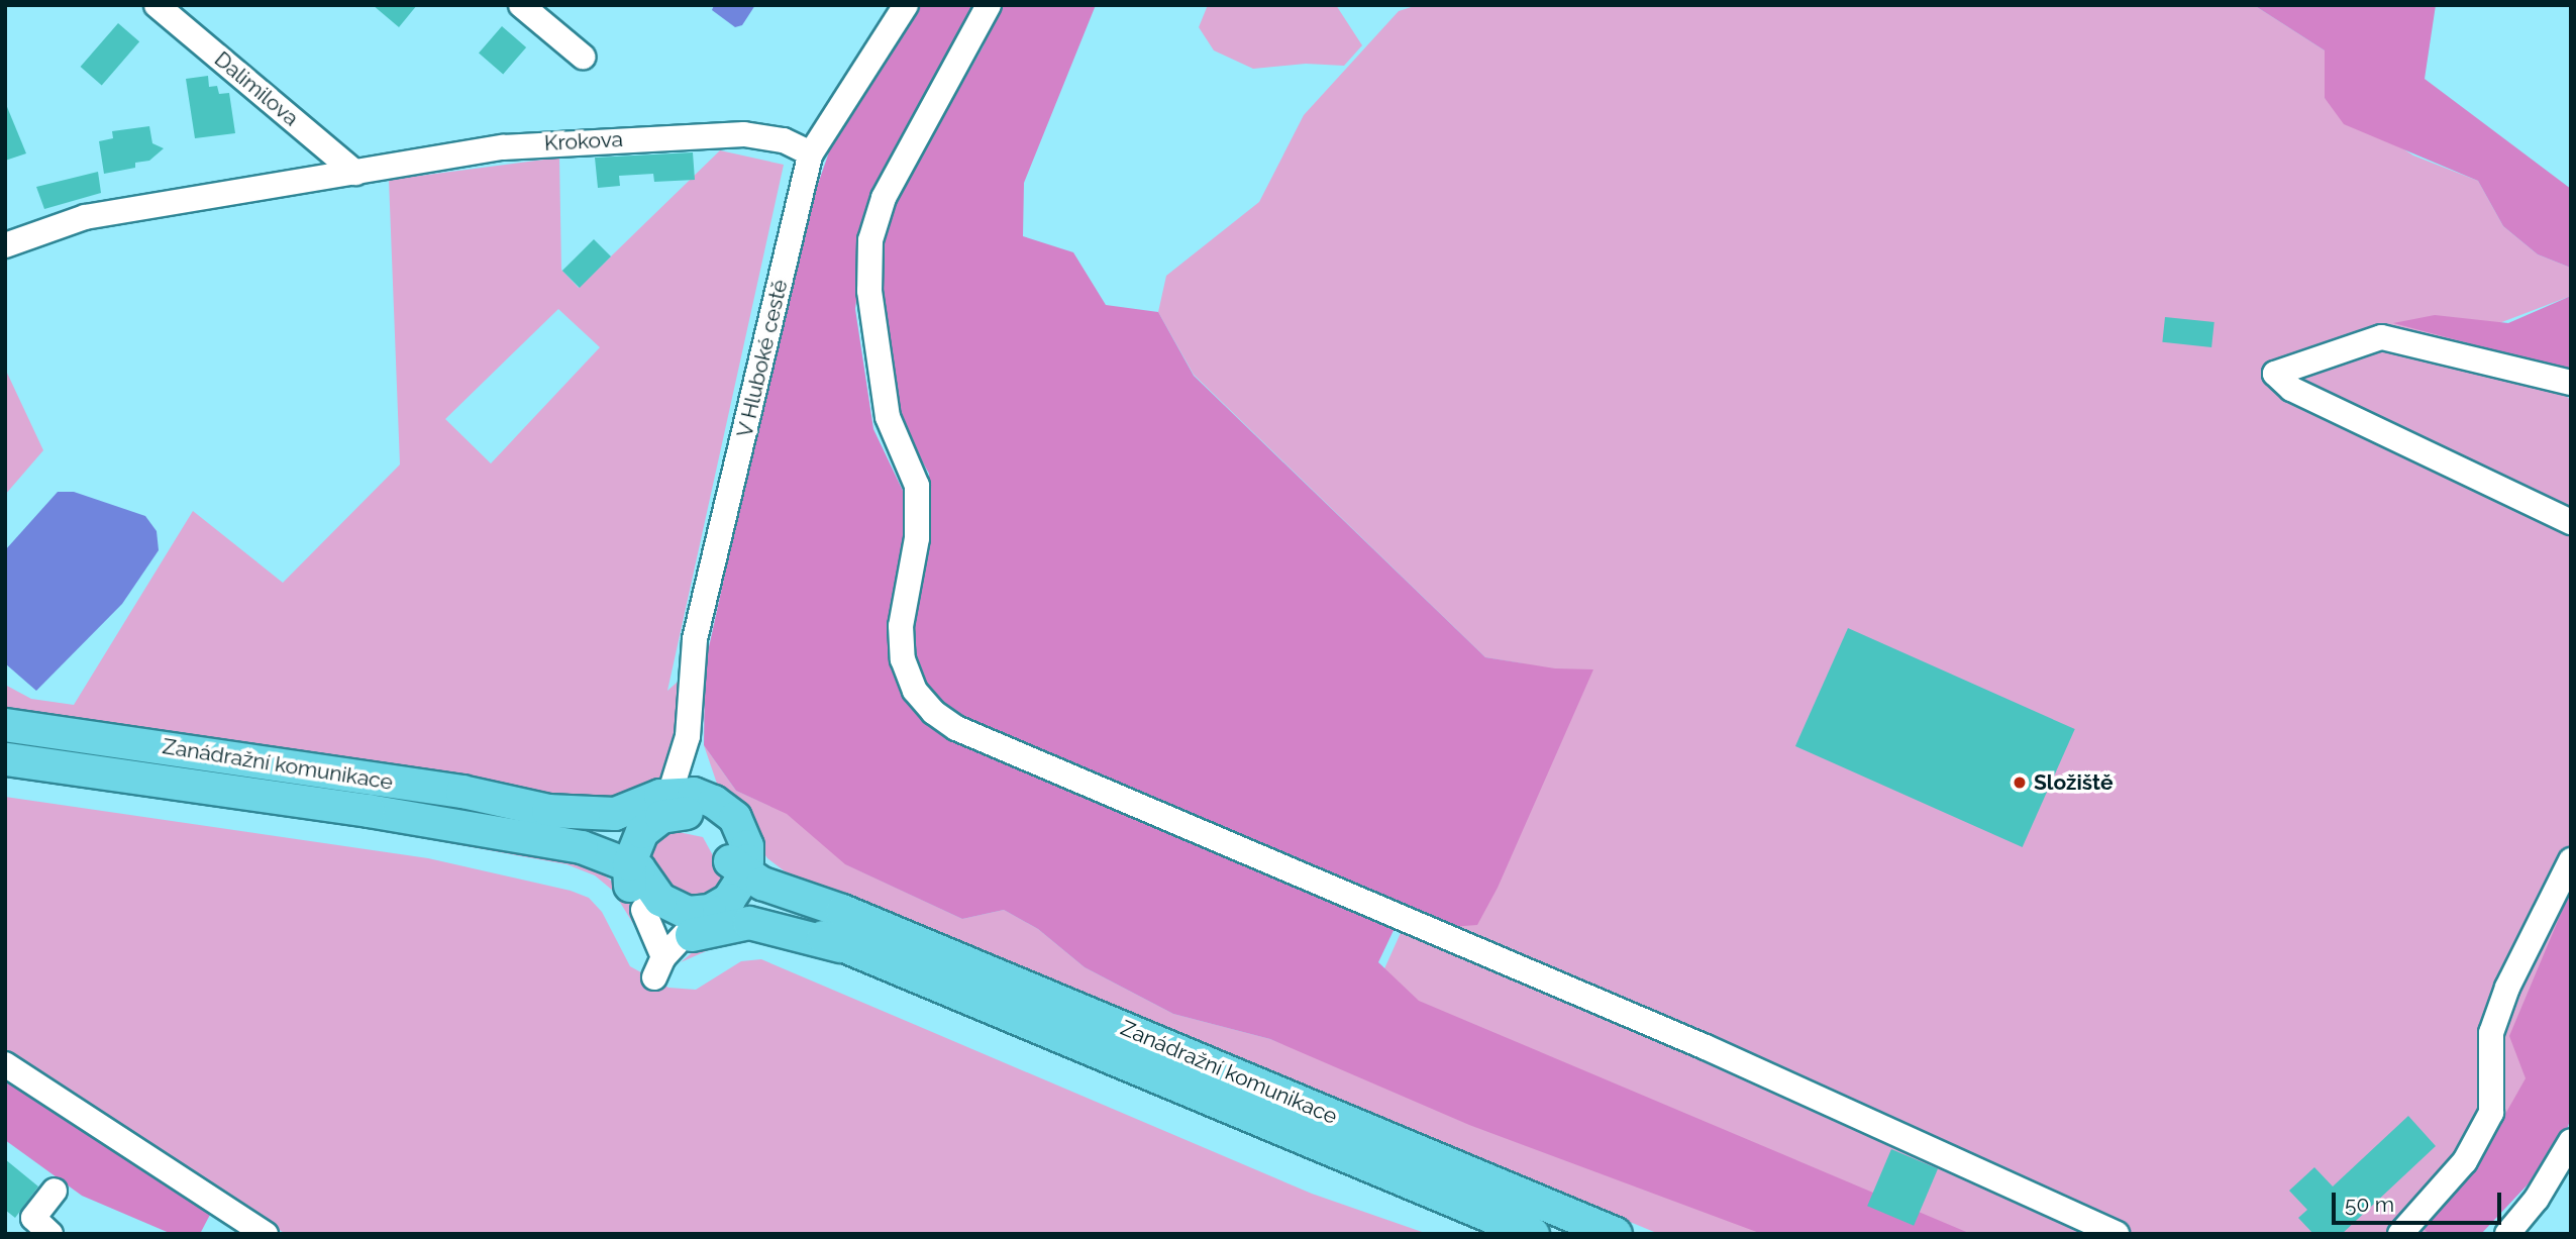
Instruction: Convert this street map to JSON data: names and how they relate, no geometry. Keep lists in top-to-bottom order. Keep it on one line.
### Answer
{"streets":{"main road":["Zanádražní komunikace"],"street":["Dalimilova","Krokova","V Hluboké cestě"]},"crossings":[["Dalimilova","Krokova"],["Krokova","V Hluboké cestě"],["V Hluboké cestě","Zanádražní komunikace"]],"places":["Složiště"],"scale_bar":"50 m"}
